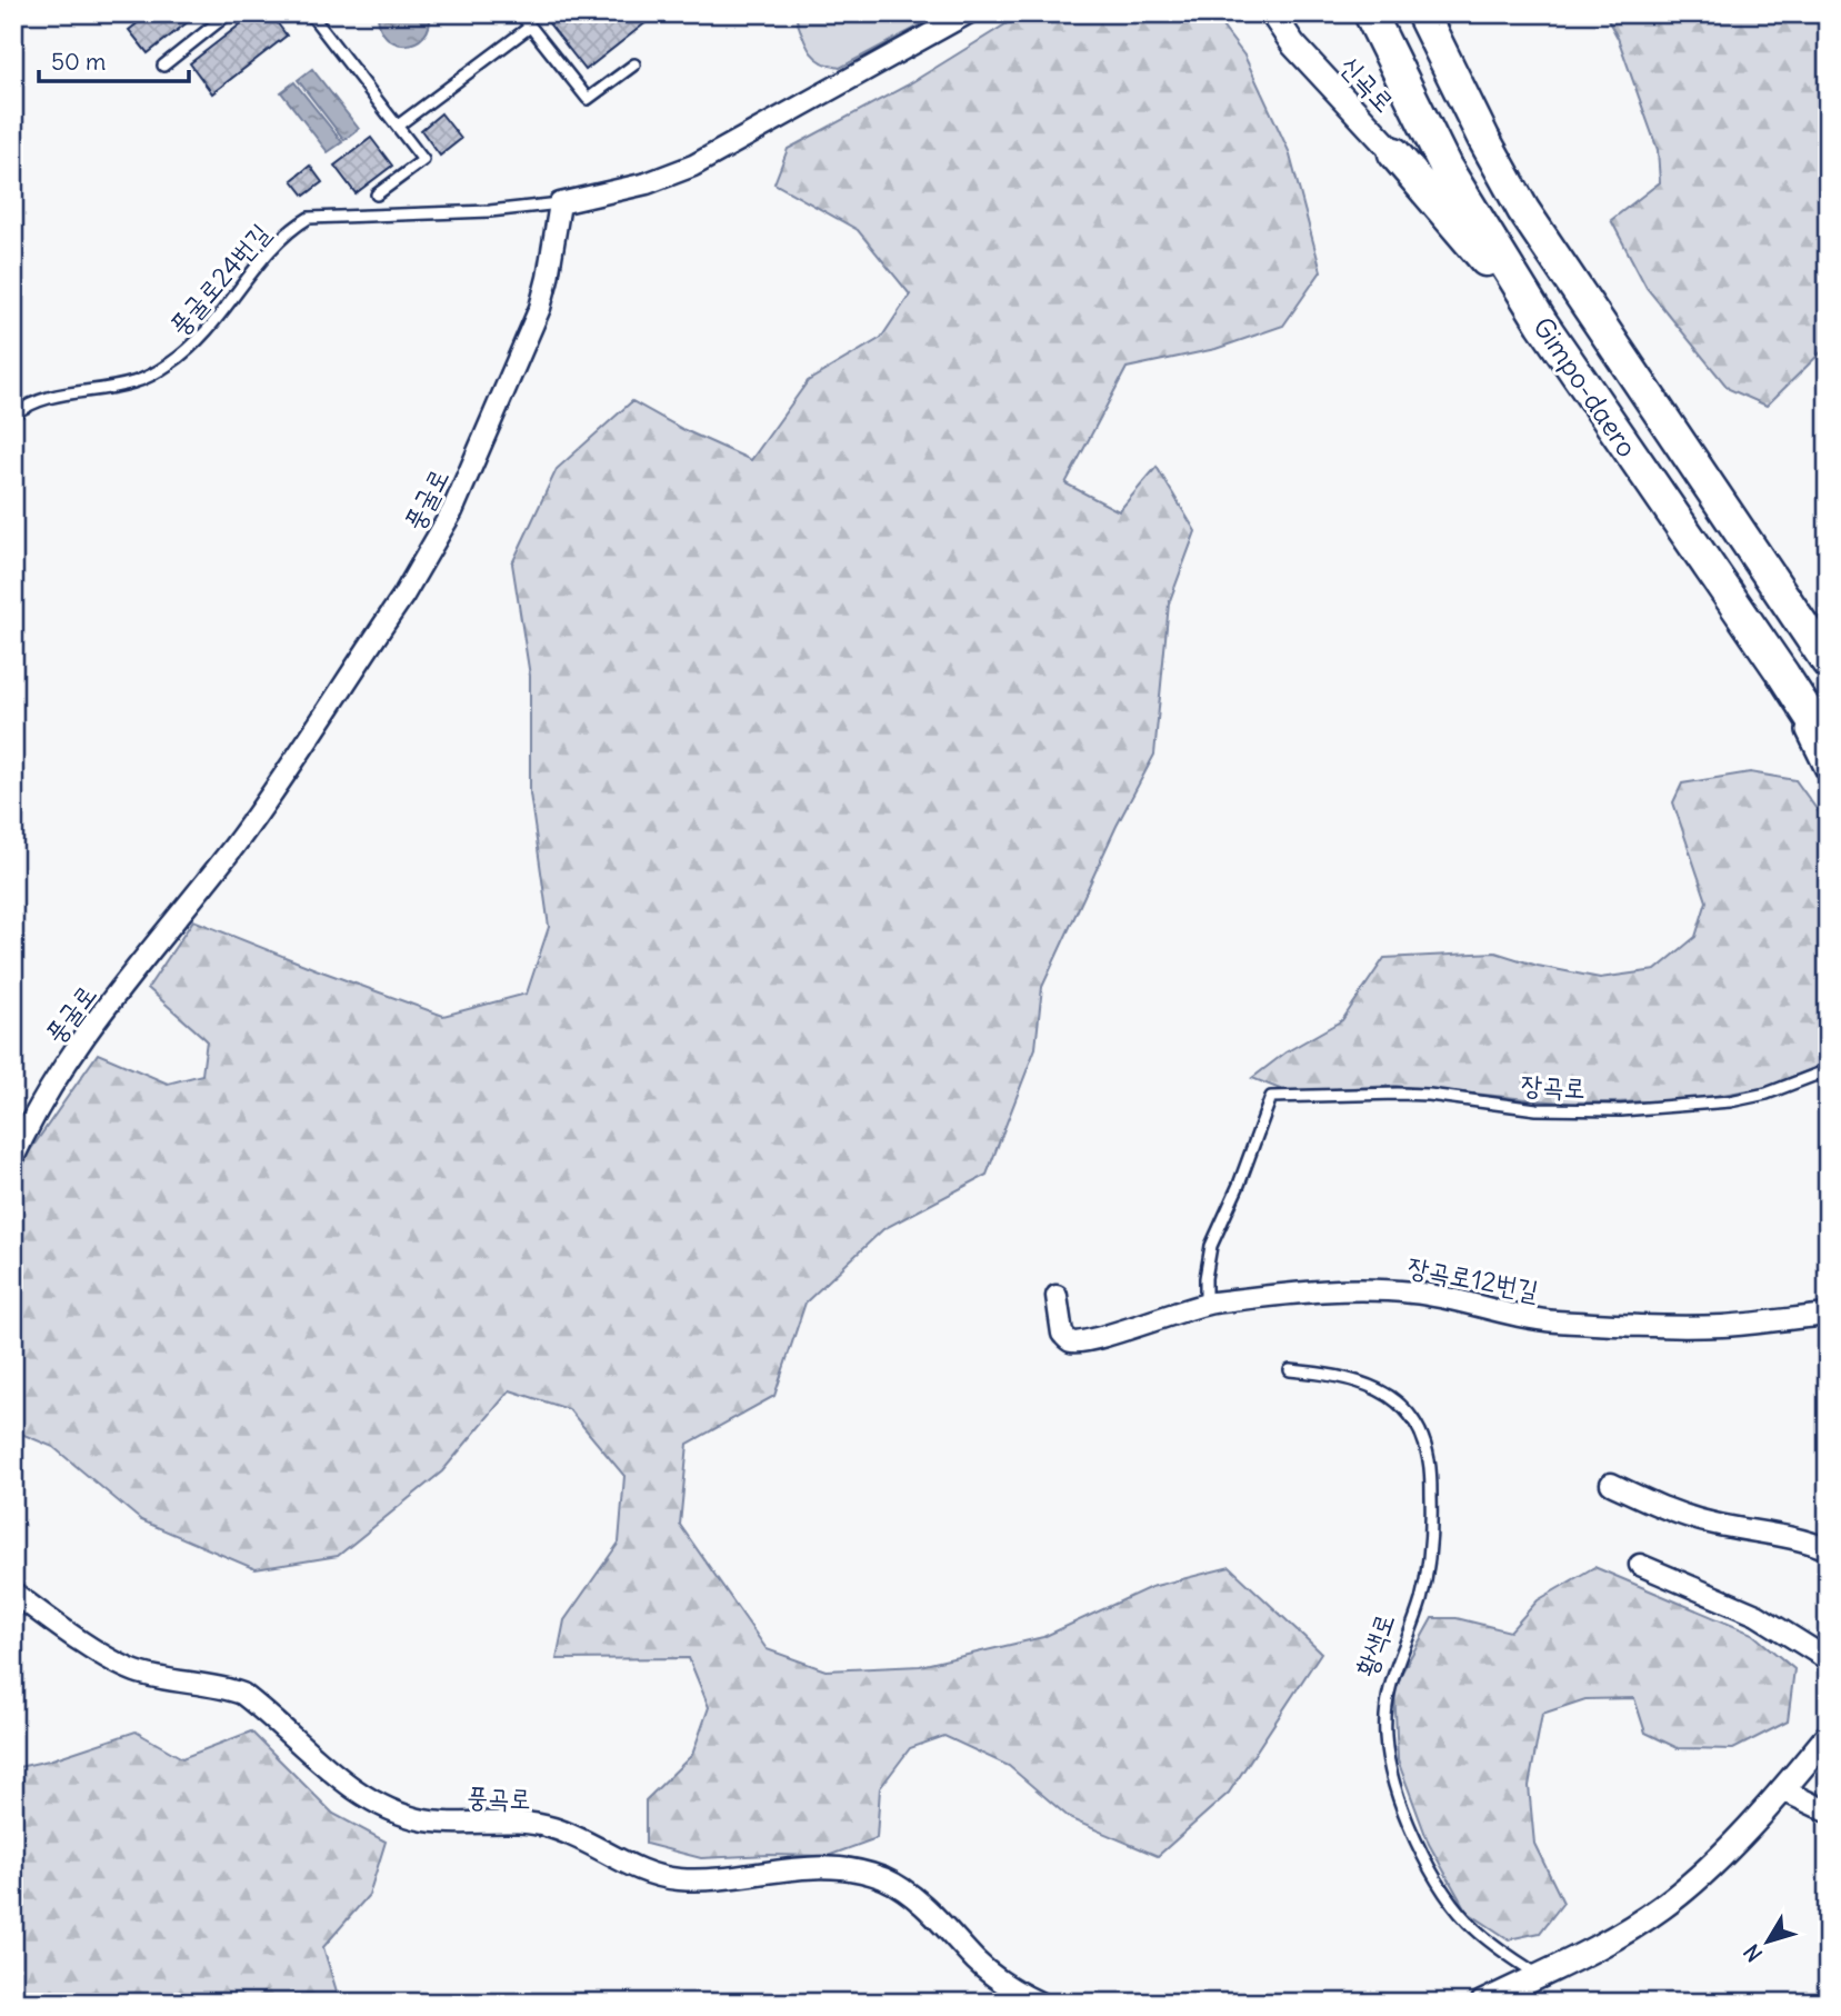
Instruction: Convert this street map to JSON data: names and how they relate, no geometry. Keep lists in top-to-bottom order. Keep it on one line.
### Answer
{"streets":{"main road":["Gimpo-daero"],"street":["신곡로","풍굴로","장곡로12번길","풍곡로"],"lane":["풍굴로24번길","장곡로","황색로"]},"crossings":[["풍굴로24번길","풍굴로"],["장곡로","장곡로12번길"]],"scale_bar":"50 m","north":"bottom left"}
